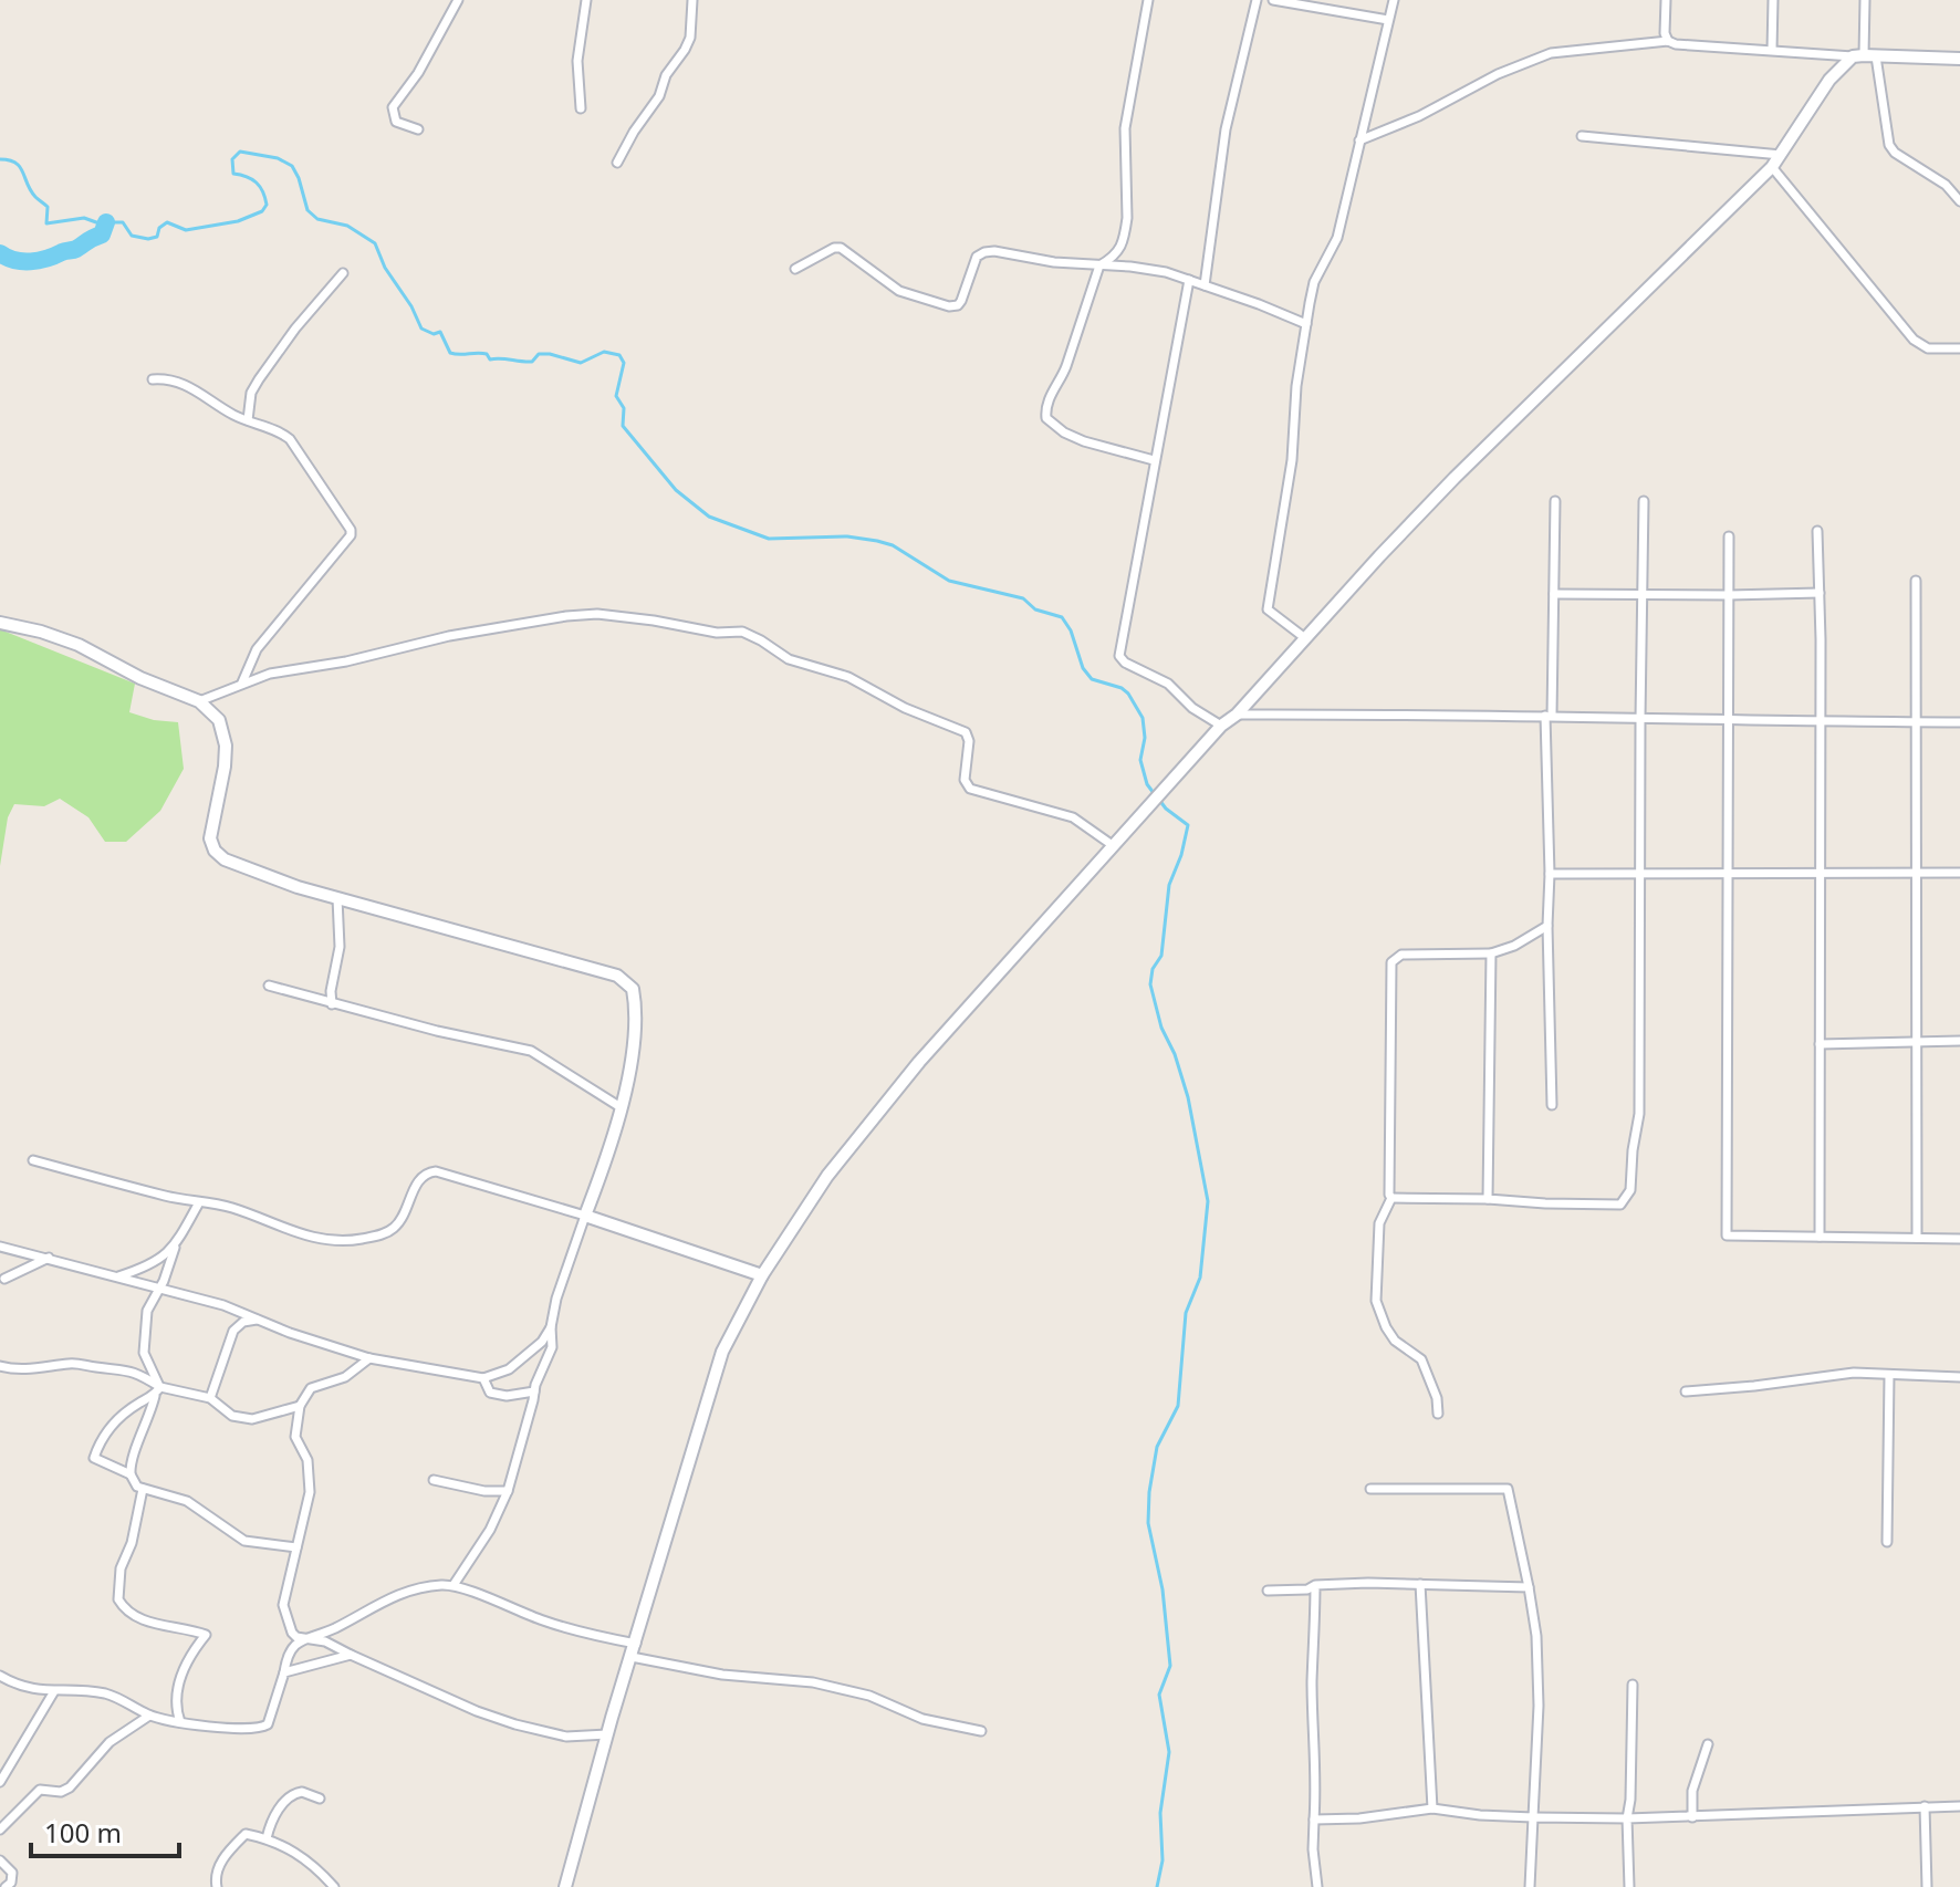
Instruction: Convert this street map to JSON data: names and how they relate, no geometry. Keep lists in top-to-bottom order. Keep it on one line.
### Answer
{"scale_bar":"100 m"}
